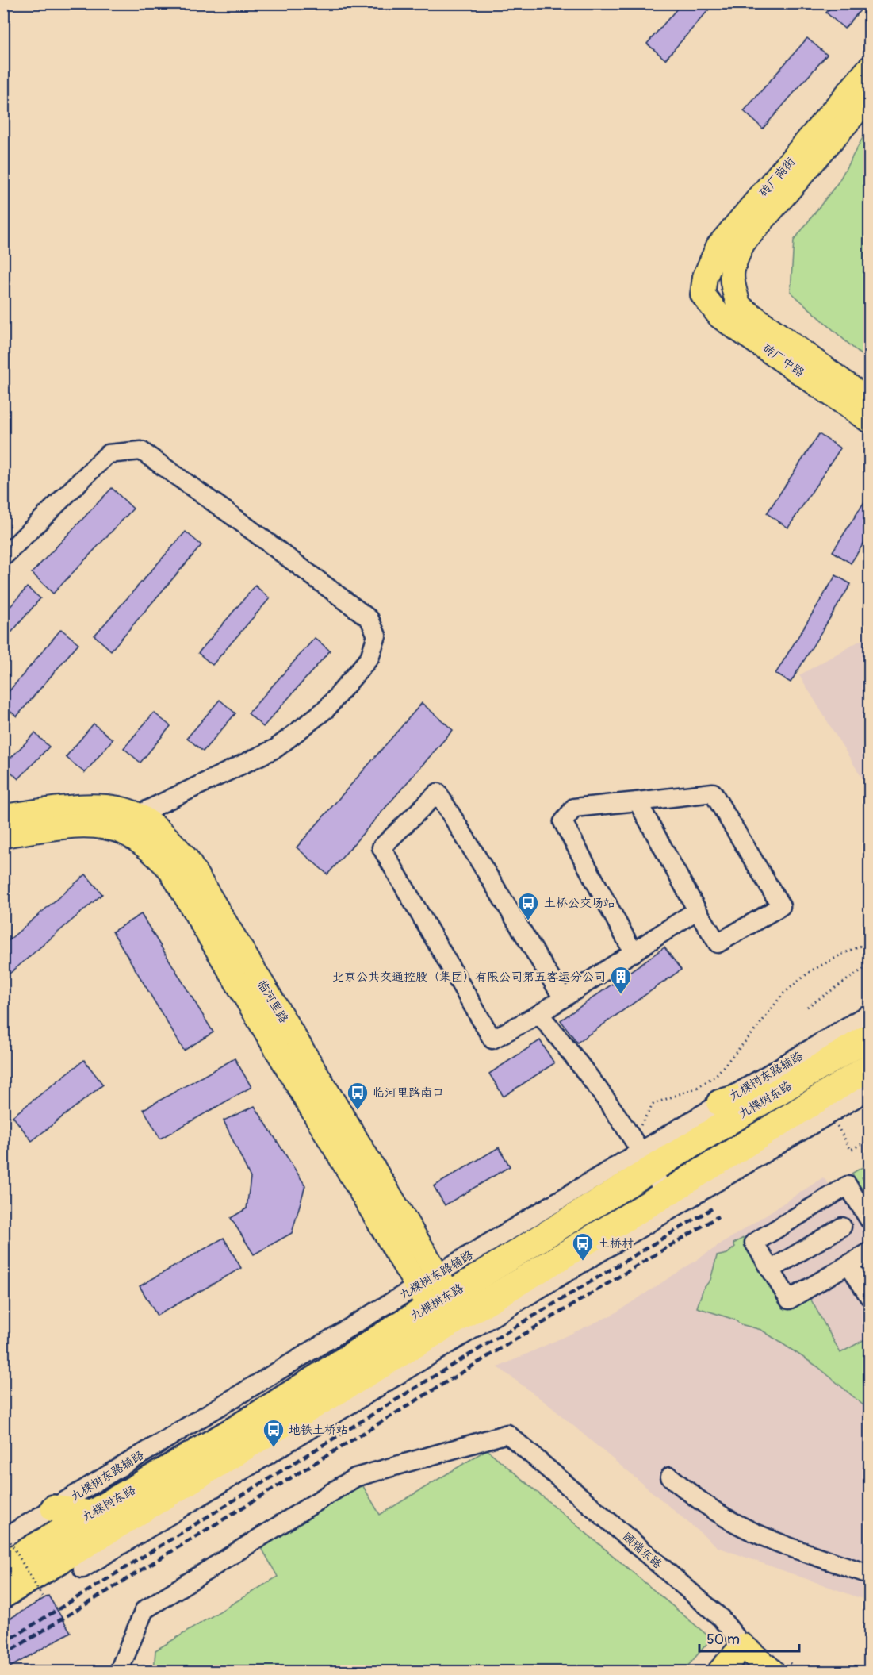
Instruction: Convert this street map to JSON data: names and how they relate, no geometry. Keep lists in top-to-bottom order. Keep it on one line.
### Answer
{"streets":{"highway":["九棵树东路"],"main road":["砖厂南街","砖厂中路","临河里路"],"street":["九棵树东路辅路","颐瑞东路"]},"crossings":[["砖厂南街","砖厂中路"],["临河里路","九棵树东路辅路"],["临河里路","九棵树东路"],["九棵树东路辅路","九棵树东路"]],"places":{"bus stop":["土桥公交场站","临河里路南口","土桥村","地铁土桥站"],"building":["北京公共交通控股（集团）有限公司第五客运分公司"]},"scale_bar":"50 m"}
